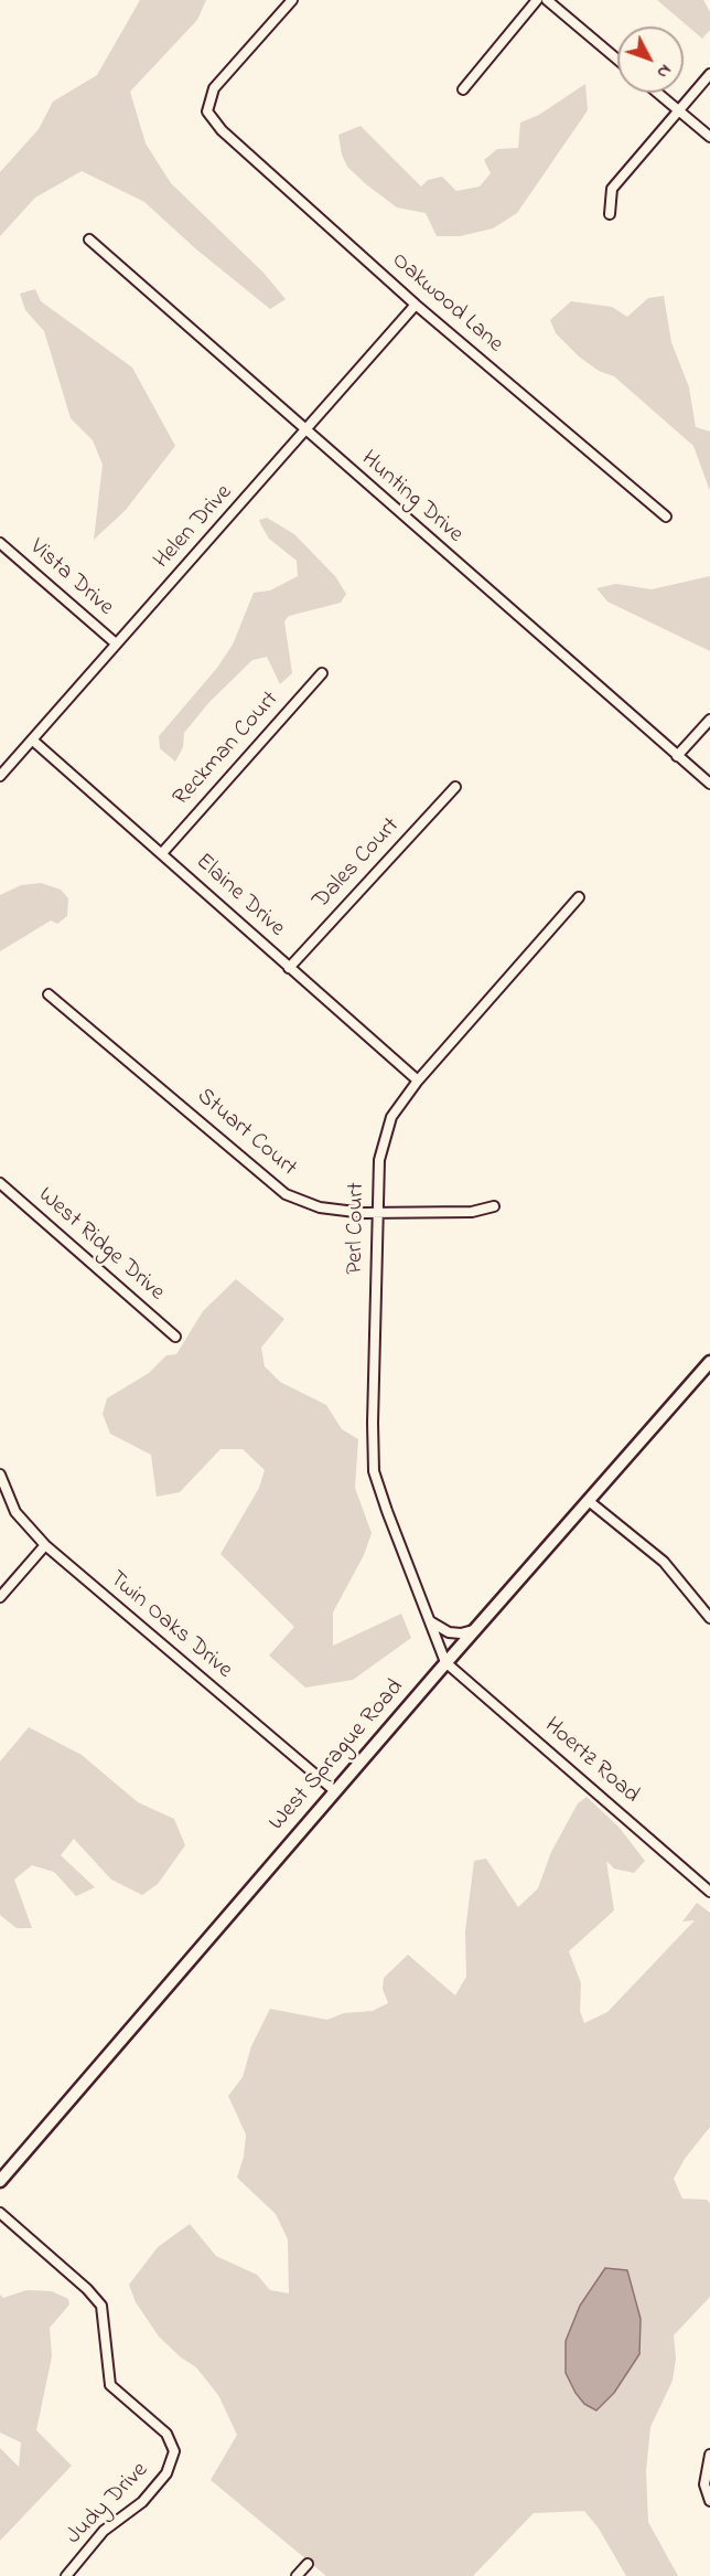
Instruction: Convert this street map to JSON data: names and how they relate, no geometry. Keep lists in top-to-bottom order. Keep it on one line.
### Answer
{"streets":{"street":["Oakwood Lane","Hunting Drive","Helen Drive","Vista Drive","Reckman Court","Dales Court","Elaine Drive","Stuart Court","Perl Court","West Ridge Drive","Twin Oaks Drive","West Sprague Road","Hoertz Road","Judy Drive"]},"crossings":[["Oakwood Lane","Helen Drive"],["Hunting Drive","Helen Drive"],["Helen Drive","Vista Drive"],["Helen Drive","Elaine Drive"],["Reckman Court","Elaine Drive"],["Dales Court","Elaine Drive"],["Elaine Drive","Perl Court"],["Stuart Court","Perl Court"],["Perl Court","West Sprague Road"],["Perl Court","Hoertz Road"],["Twin Oaks Drive","West Sprague Road"],["West Sprague Road","Hoertz Road"]],"north":"bottom right"}
